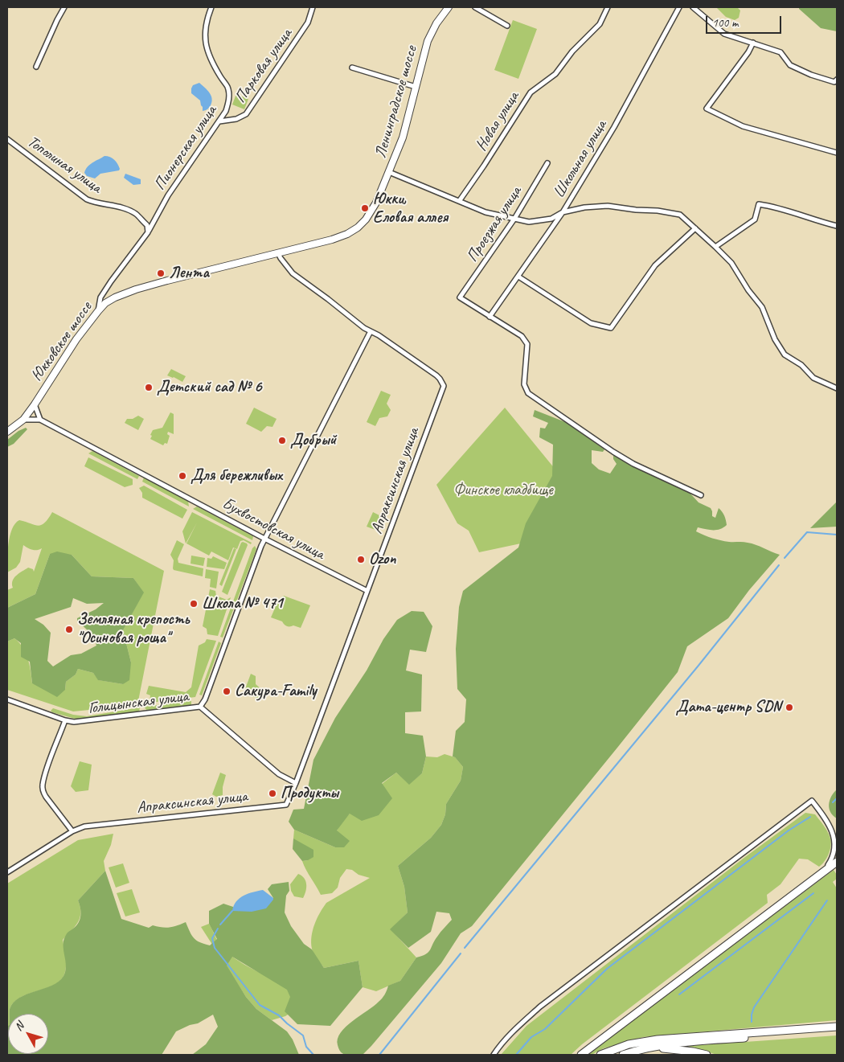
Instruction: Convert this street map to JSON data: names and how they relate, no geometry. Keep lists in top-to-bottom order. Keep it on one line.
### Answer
{"streets":{"main road":["Ленинградское шоссе","Юкковское шоссе"],"street":["Парковая улица","Новая улица","Пионерская улица","Школьная улица","Тополиная улица","Проезжая улица","Апраксинская улица","Бухвостовская улица","Голицынская улица"]},"crossings":[["Парковая улица","Пионерская улица"],["Ленинградское шоссе","Юкковское шоссе"],["Ленинградское шоссе","Апраксинская улица"],["Пионерская улица","Тополиная улица"],["Школьная улица","Проезжая улица"],["Юкковское шоссе","Бухвостовская улица"],["Апраксинская улица","Бухвостовская улица"],["Апраксинская улица","Голицынская улица"],["Бухвостовская улица","Голицынская улица"]],"parks":["Финское кладбище"],"places":["Юкки, Еловая аллея","Лента","Детский сад № 6","Добрый","Для бережливых","Ozon","Школа № 471","Земляная крепость \"Осиновая роща\"","Сакура-Family","Дата-центр SDN","Продукты"],"scale_bar":"100 m","north":"top left"}
